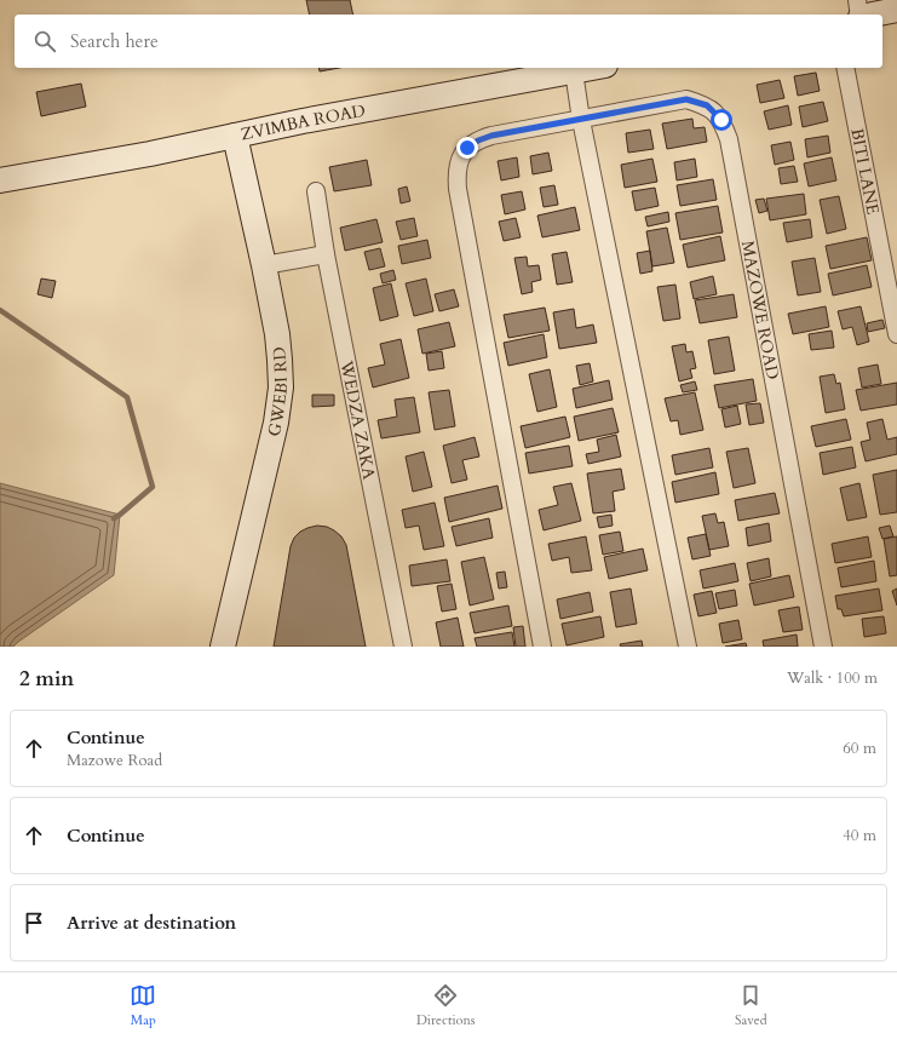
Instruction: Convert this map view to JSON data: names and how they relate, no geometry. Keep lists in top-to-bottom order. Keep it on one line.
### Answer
{"streets":{"street":["ZVIMBA ROAD","BITI LANE","MAZOWE ROAD","GWEBI RD","WEDZA ZAKA"]},"crossings":[["ZVIMBA ROAD","GWEBI RD"]],"page":{"search":"Search here","heading":["2 min","Walk · 100 m"],"list":[["Continue","Mazowe Road","60 m"],["Continue","40 m"],"Arrive at destination"],"nav":["Map","Directions","Saved"]}}
